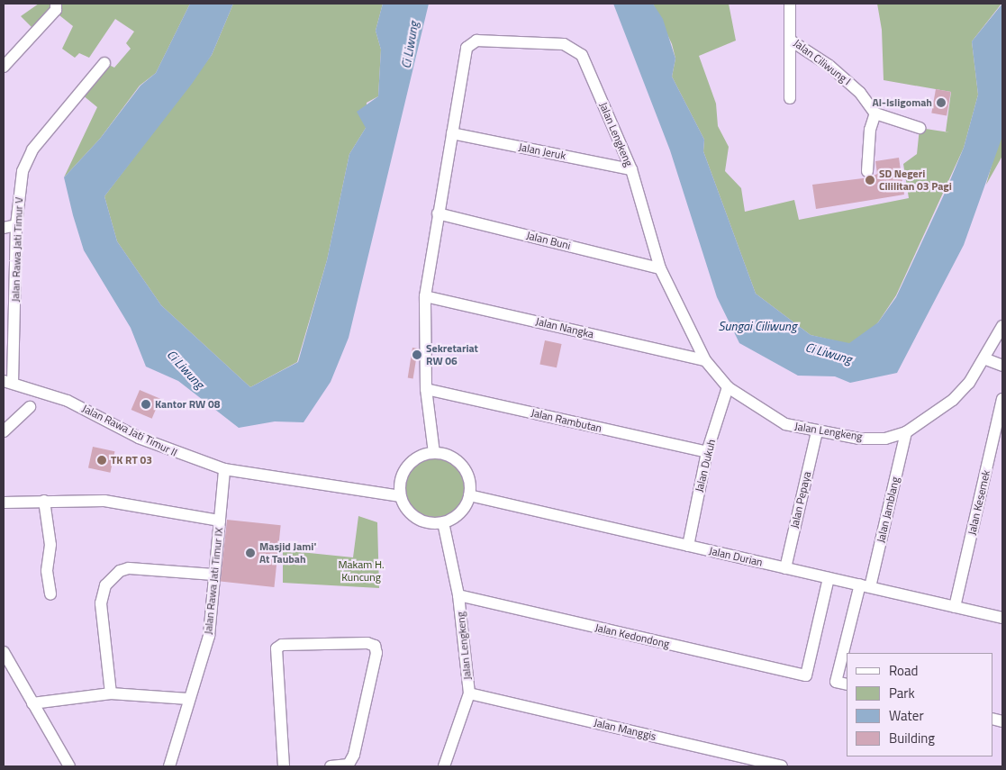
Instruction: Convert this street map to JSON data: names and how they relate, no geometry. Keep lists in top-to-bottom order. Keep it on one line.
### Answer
{"streets":{"street":["Jalan Ciliwung I","Jalan Lengkeng","Jalan Jeruk","Jalan Buni","Jalan Rawa Jati Timur V","Jalan Nangka","Jalan Rambutan","Jalan Rawa Jati Timur II","Jalan Dukuh","Jalan Pepaya","Jalan Kesemek","Jalan Jamblang","Jalan Durian","Jalan Rawa Jati Timur IX","Jalan Kedondong","Jalan Manggis"]},"crossings":[["Jalan Lengkeng","Jalan Jeruk"],["Jalan Lengkeng","Jalan Buni"],["Jalan Lengkeng","Jalan Nangka"],["Jalan Lengkeng","Jalan Rambutan"],["Jalan Lengkeng","Jalan Rawa Jati Timur II"],["Jalan Lengkeng","Jalan Dukuh"],["Jalan Lengkeng","Jalan Pepaya"],["Jalan Lengkeng","Jalan Jamblang"],["Jalan Lengkeng","Jalan Durian"],["Jalan Lengkeng","Jalan Kedondong"],["Jalan Lengkeng","Jalan Manggis"],["Jalan Rawa Jati Timur V","Jalan Rawa Jati Timur II"],["Jalan Rambutan","Jalan Dukuh"],["Jalan Rawa Jati Timur II","Jalan Durian"],["Jalan Rawa Jati Timur II","Jalan Rawa Jati Timur IX"],["Jalan Dukuh","Jalan Durian"],["Jalan Pepaya","Jalan Durian"],["Jalan Kesemek","Jalan Durian"],["Jalan Jamblang","Jalan Durian"],["Jalan Durian","Jalan Kedondong"]],"water":["Ci Liwung","Sungai Ciliwung"],"parks":["Makam H. Kuncung"],"places":["Al-Isligomah","SD Negeri Cililitan 03 Pagi","Sekretariat RW 06","Kantor RW 08","TK RT 03","Masjid Jami' At Taubah"],"legend":["Road","Park","Water","Building"]}
